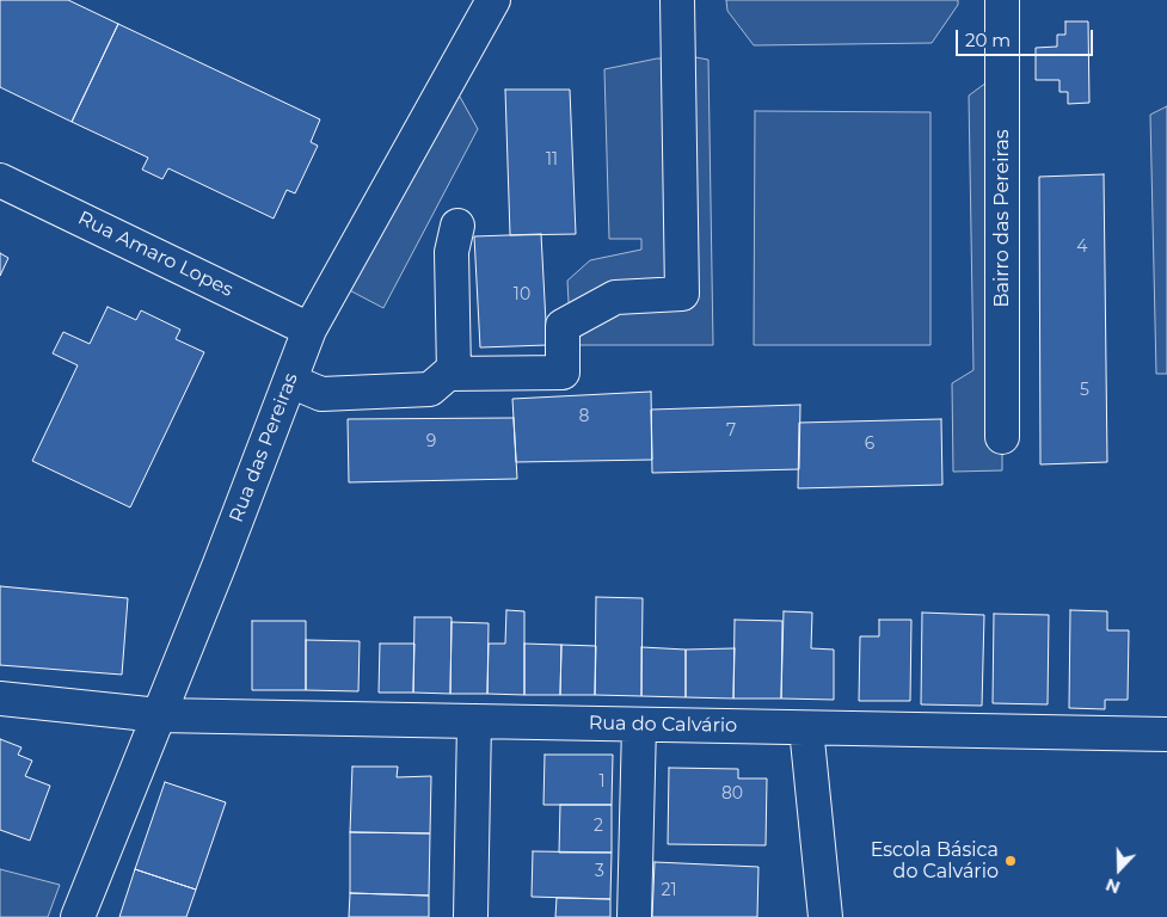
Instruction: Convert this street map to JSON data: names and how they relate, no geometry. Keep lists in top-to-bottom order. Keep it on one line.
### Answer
{"streets":{"street":["Bairro das Pereiras","Rua Amaro Lopes","Rua das Pereiras","Rua do Calvário"]},"crossings":[["Rua Amaro Lopes","Rua das Pereiras"],["Rua das Pereiras","Rua do Calvário"]],"places":["Escola Básica do Calvário"],"house_numbers":["11","4","10","5","8","7","9","6","1","80","2","3","21"],"scale_bar":"20 m","north":"bottom"}
